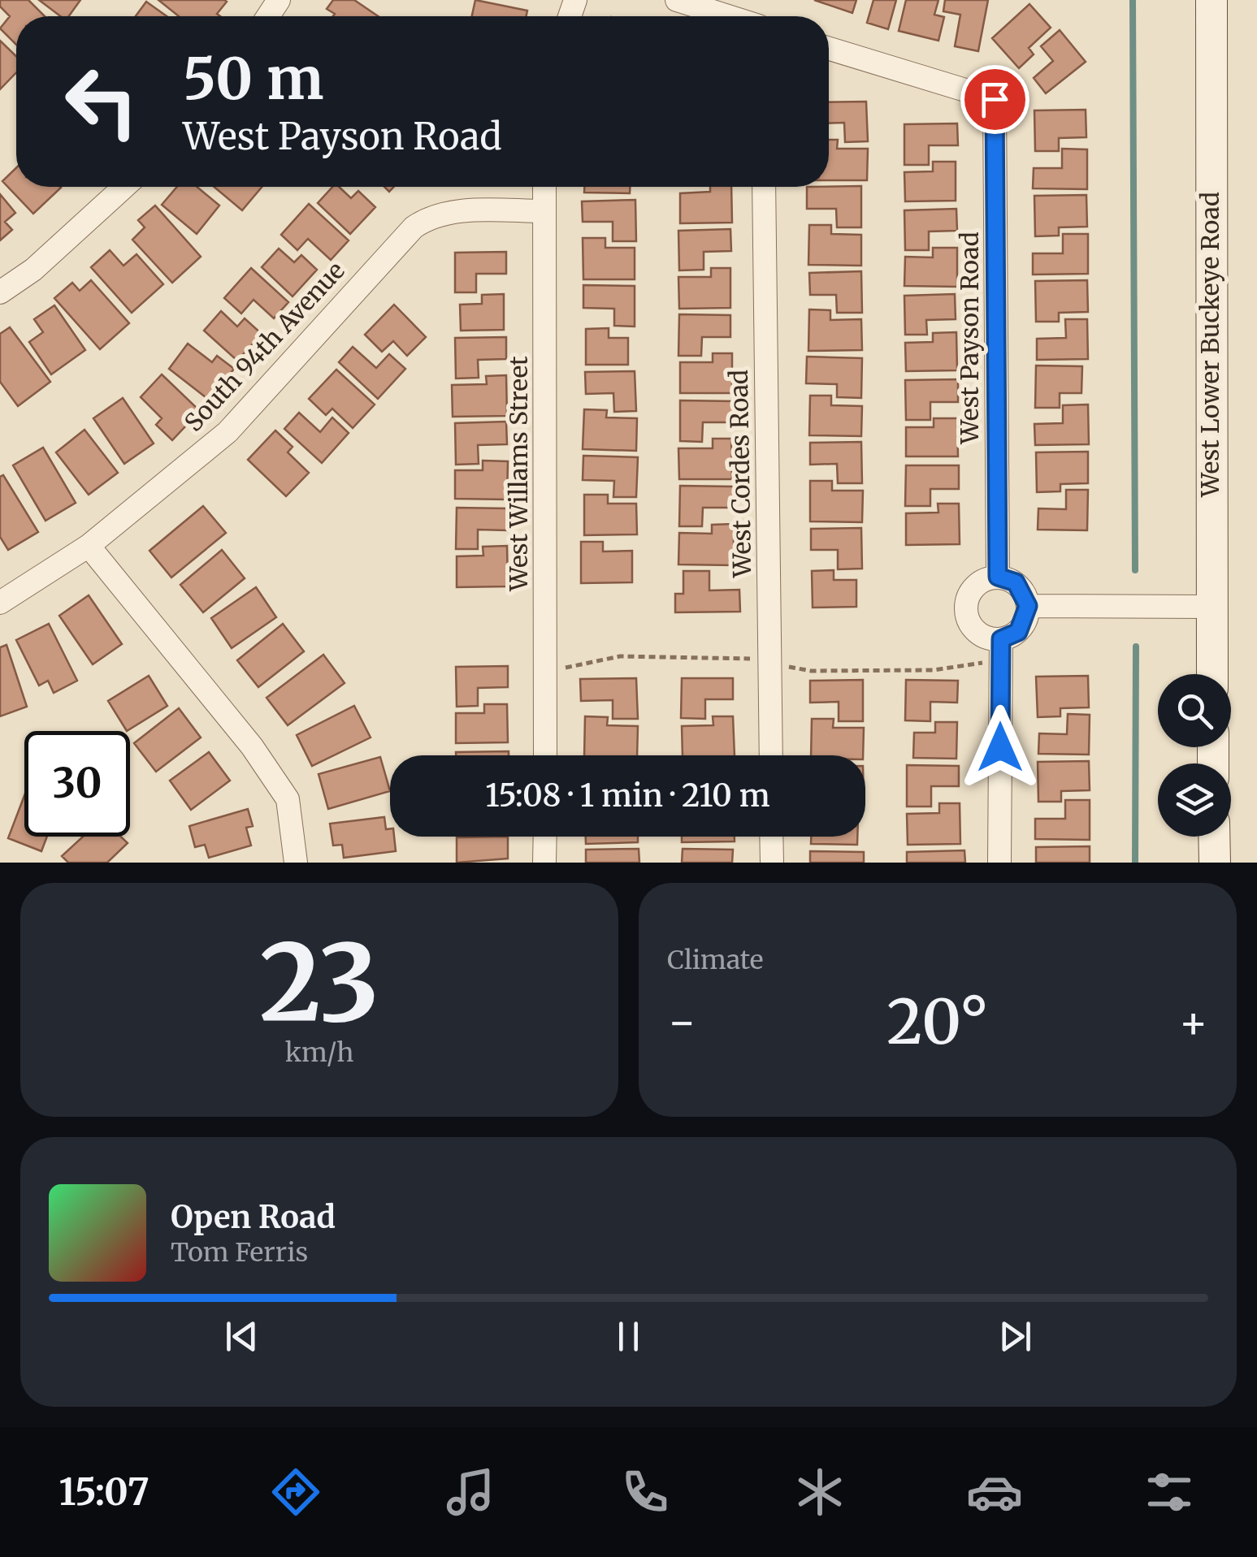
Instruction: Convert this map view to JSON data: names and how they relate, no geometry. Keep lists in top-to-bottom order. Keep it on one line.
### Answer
{"streets":{"main road":["West Lower Buckeye Road"],"street":["West Payson Road","South 94th Avenue","West Willams Street","West Cordes Road"]},"crossings":[["South 94th Avenue","West Willams Street"]],"page":{"turn":["50 m","West Payson Road"],"limit":"30","trip":"15:08 · 1 min · 210 m","tile":[["23","km/h"],"Climate"],"heat":["−","20°","+"],"song":["Open Road","Tom Ferris"],"tabs":"15:07"}}
